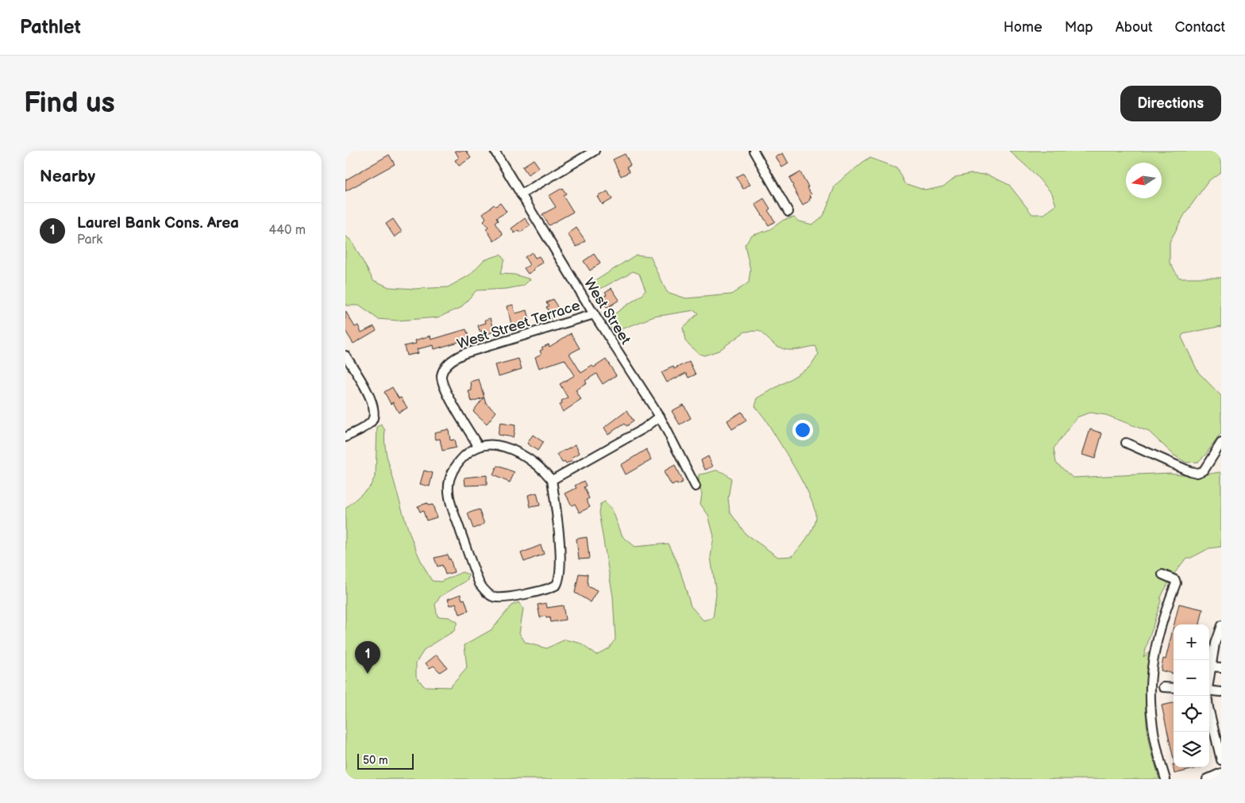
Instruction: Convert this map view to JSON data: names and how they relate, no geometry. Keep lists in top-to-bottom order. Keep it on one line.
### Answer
{"streets":{"street":["West Street","West Street Terrace"]},"crossings":[["West Street","West Street Terrace"]],"scale_bar":"50 m","north":"left","page":{"header":"Pathlet","nav":["Home","Map","About","Contact"],"buttons":"Directions","title":"Find us","heading":"Nearby","list":[{"mark":"1","name":"Laurel Bank Cons. Area","note":"Park","value":"440 m"}],"map_buttons":["+","−"],"pins":"1","scale":"50 m"}}
